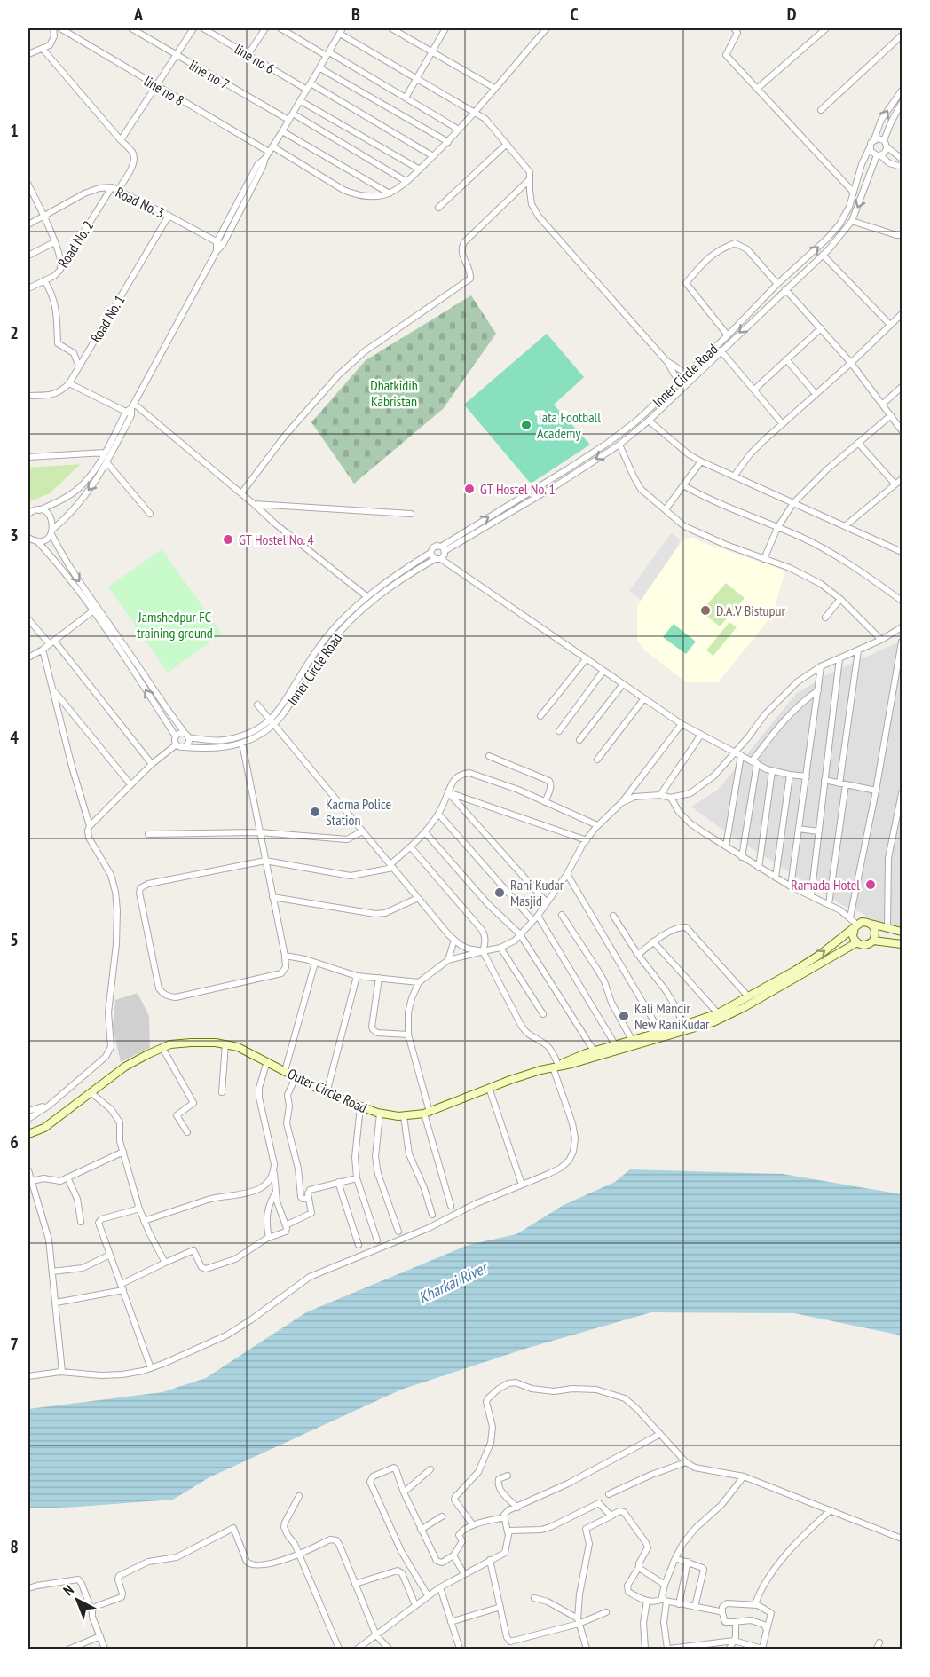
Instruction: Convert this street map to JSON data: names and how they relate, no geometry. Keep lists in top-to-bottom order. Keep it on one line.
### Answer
{"streets":{"main road":["Outer Circle Road"],"street":["line no 6","line no 7","line no 8","Road No. 3","Road No. 2","Road No. 1","Inner Circle Road"]},"crossings":[["Road No. 3","Road No. 2"],["Road No. 3","Road No. 1"]],"water":["Kharkai River"],"parks":["Dhatkidih Kabristan","Jamshedpur FC training ground"],"places":["Tata Football Academy","GT Hostel No. 1","GT Hostel No. 4","D.A.V Bistupur","Kadma Police Station","Ramada Hotel","Rani Kudar Masjid","Kali Mandir New RaniKudar"],"north":"top left","grid":{"columns":["A","B","C","D"],"rows":["1","2","3","4","5","6","7","8"]}}
